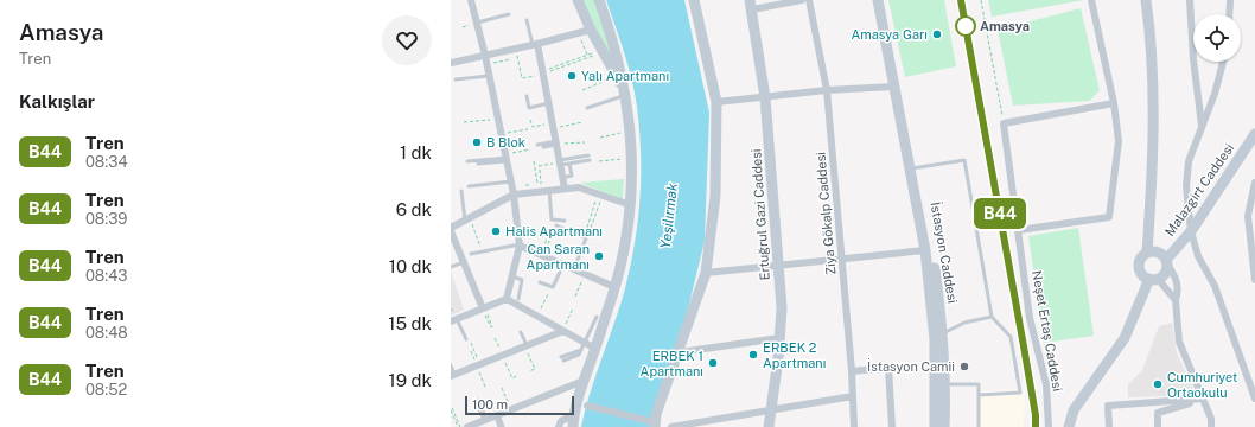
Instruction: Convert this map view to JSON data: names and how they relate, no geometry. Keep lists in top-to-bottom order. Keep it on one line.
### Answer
{"streets":{"street":["Malazgirt Caddesi","Ziya Gökalp Caddesi","Ertuğrul Gazi Caddesi","İstasyon Caddesi","Neşet Ertaş Caddesi"]},"water":["Yeşilırmak"],"places":["Amasya","Amasya Garı","Yalı Apartmanı","B Blok","Halis Apartmanı","Can Saran Apartmanı","ERBEK 2 Apartmanı","ERBEK 1 Apartmanı","İstasyon Camii","Cumhuriyet Ortaokulu"],"scale_bar":"100 m","page":{"heading":[["Amasya","Tren"],"Kalkışlar"],"on_map":"B44","list":[{"mark":"B44","name":"Tren","note":"08:34","value":"1 dk"},{"mark":"B44","name":"Tren","note":"08:39","value":"6 dk"},{"mark":"B44","name":"Tren","note":"08:43","value":"10 dk"},{"mark":"B44","name":"Tren","note":"08:48","value":"15 dk"},{"mark":"B44","name":"Tren","note":"08:52","value":"19 dk"}],"scale":"100 m"}}
